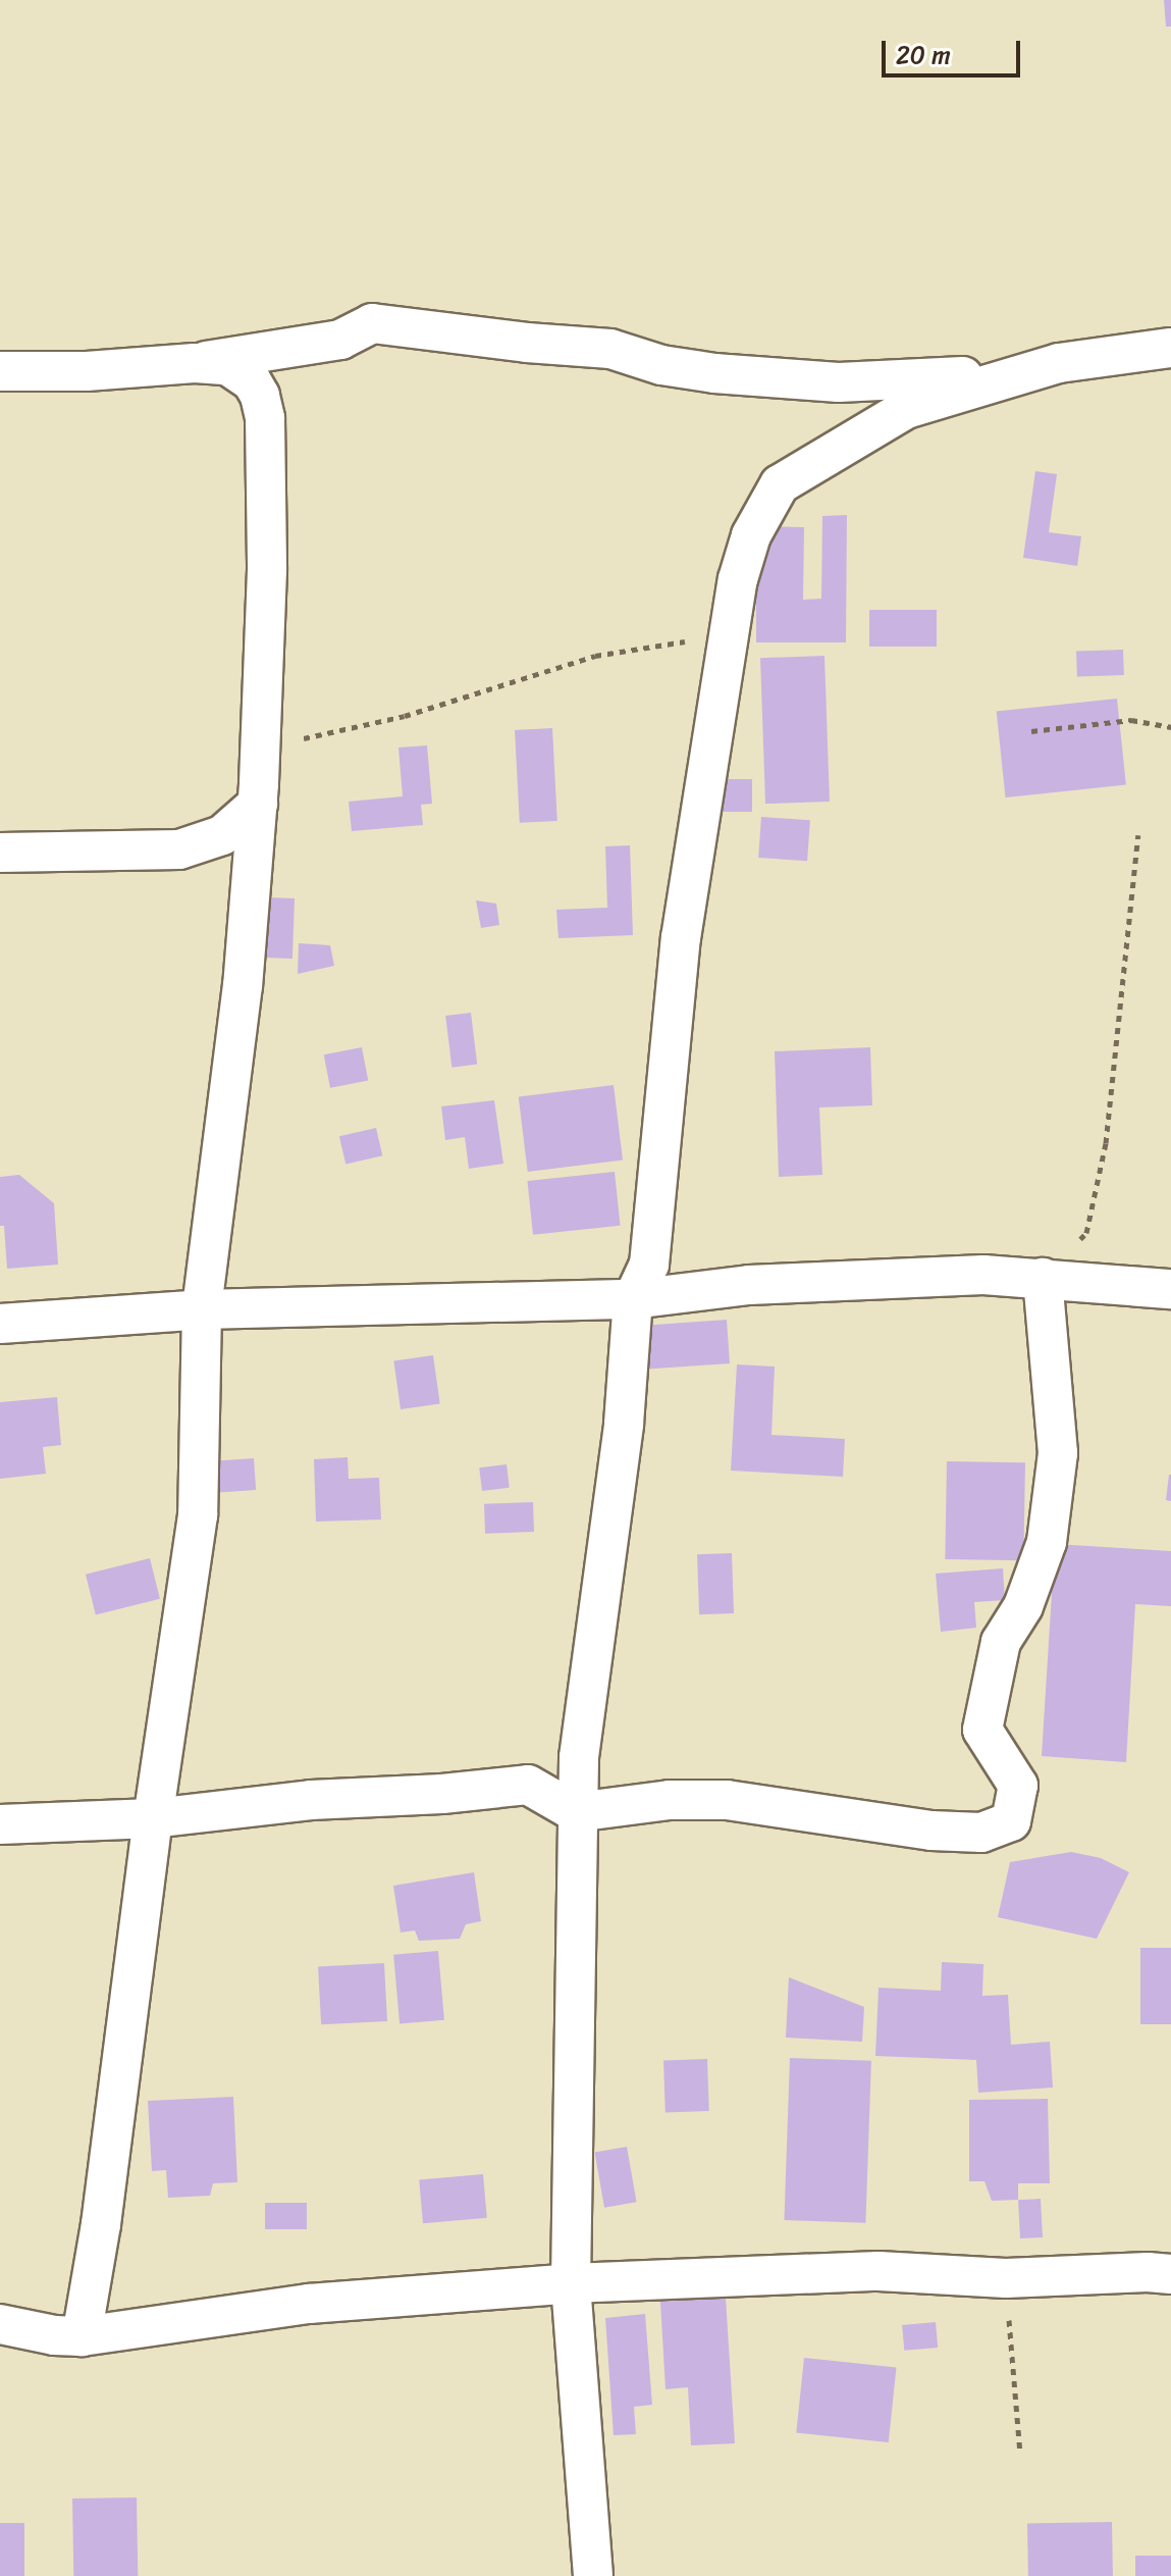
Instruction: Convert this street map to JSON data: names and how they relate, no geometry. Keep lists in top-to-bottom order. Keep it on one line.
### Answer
{"scale_bar":"20 m"}
